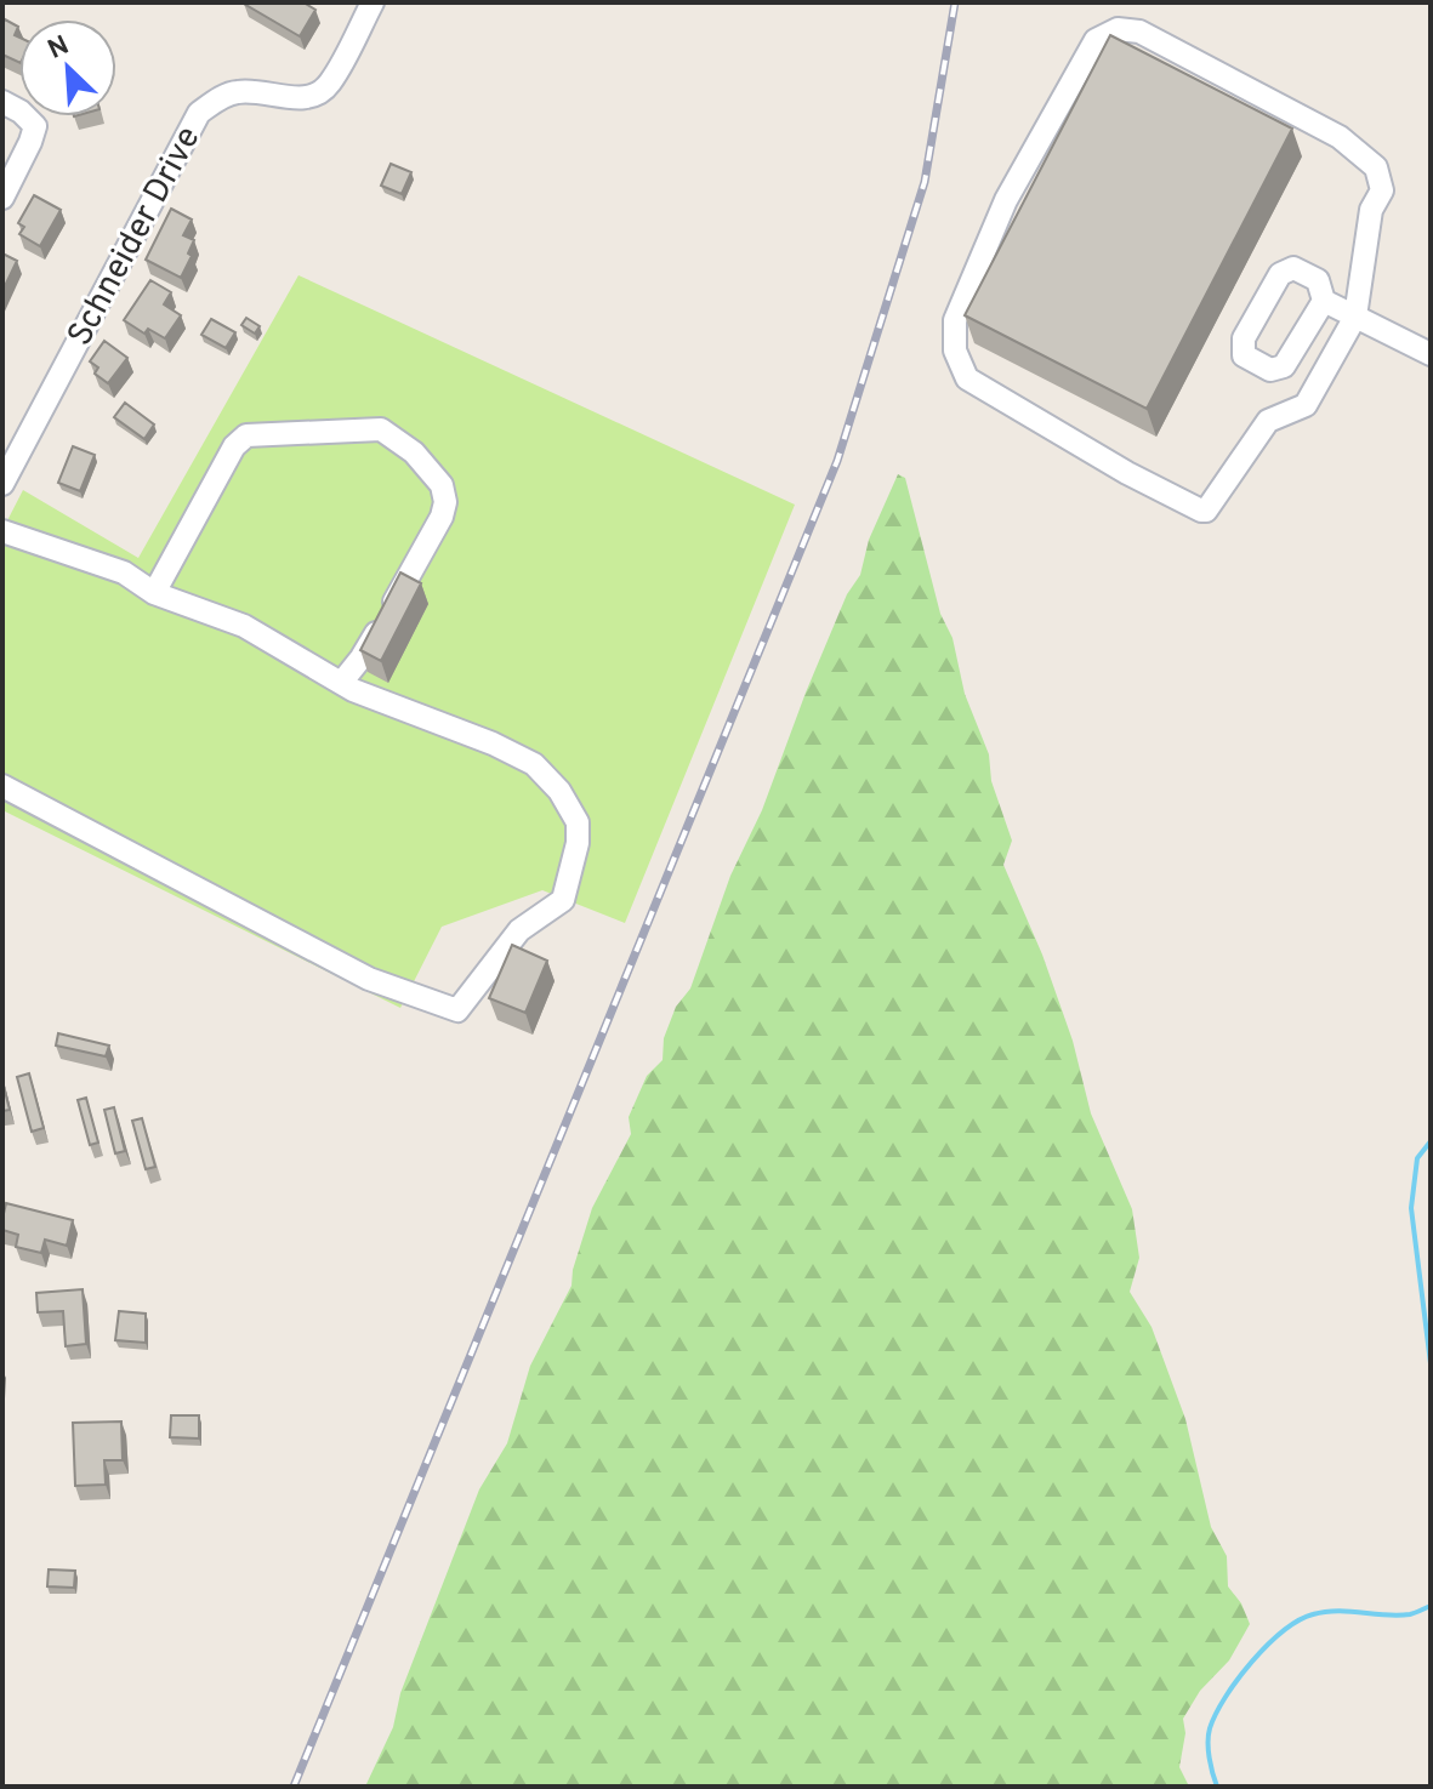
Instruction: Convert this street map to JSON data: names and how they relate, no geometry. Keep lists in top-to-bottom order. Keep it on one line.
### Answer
{"streets":{"street":["Schneider Drive"]},"north":"top left"}
